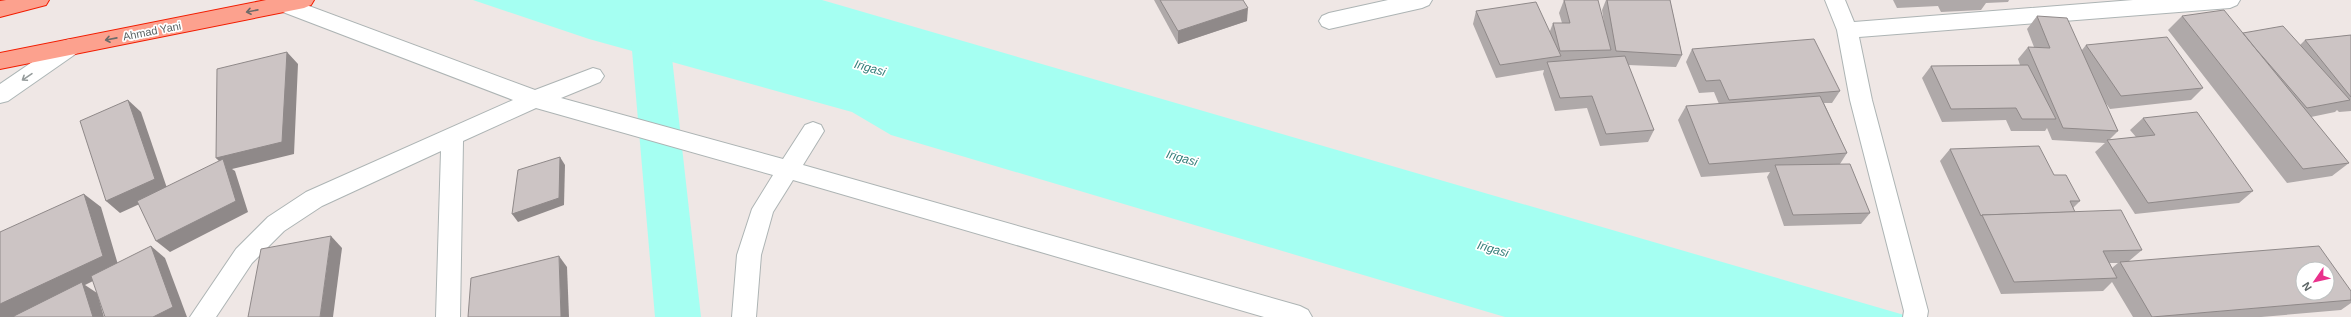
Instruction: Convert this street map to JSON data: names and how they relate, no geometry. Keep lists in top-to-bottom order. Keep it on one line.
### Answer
{"streets":{"highway":["Ahmad Yani"]},"one_way":["Ahmad Yani"],"water":["Irigasi"],"north":"bottom left"}
